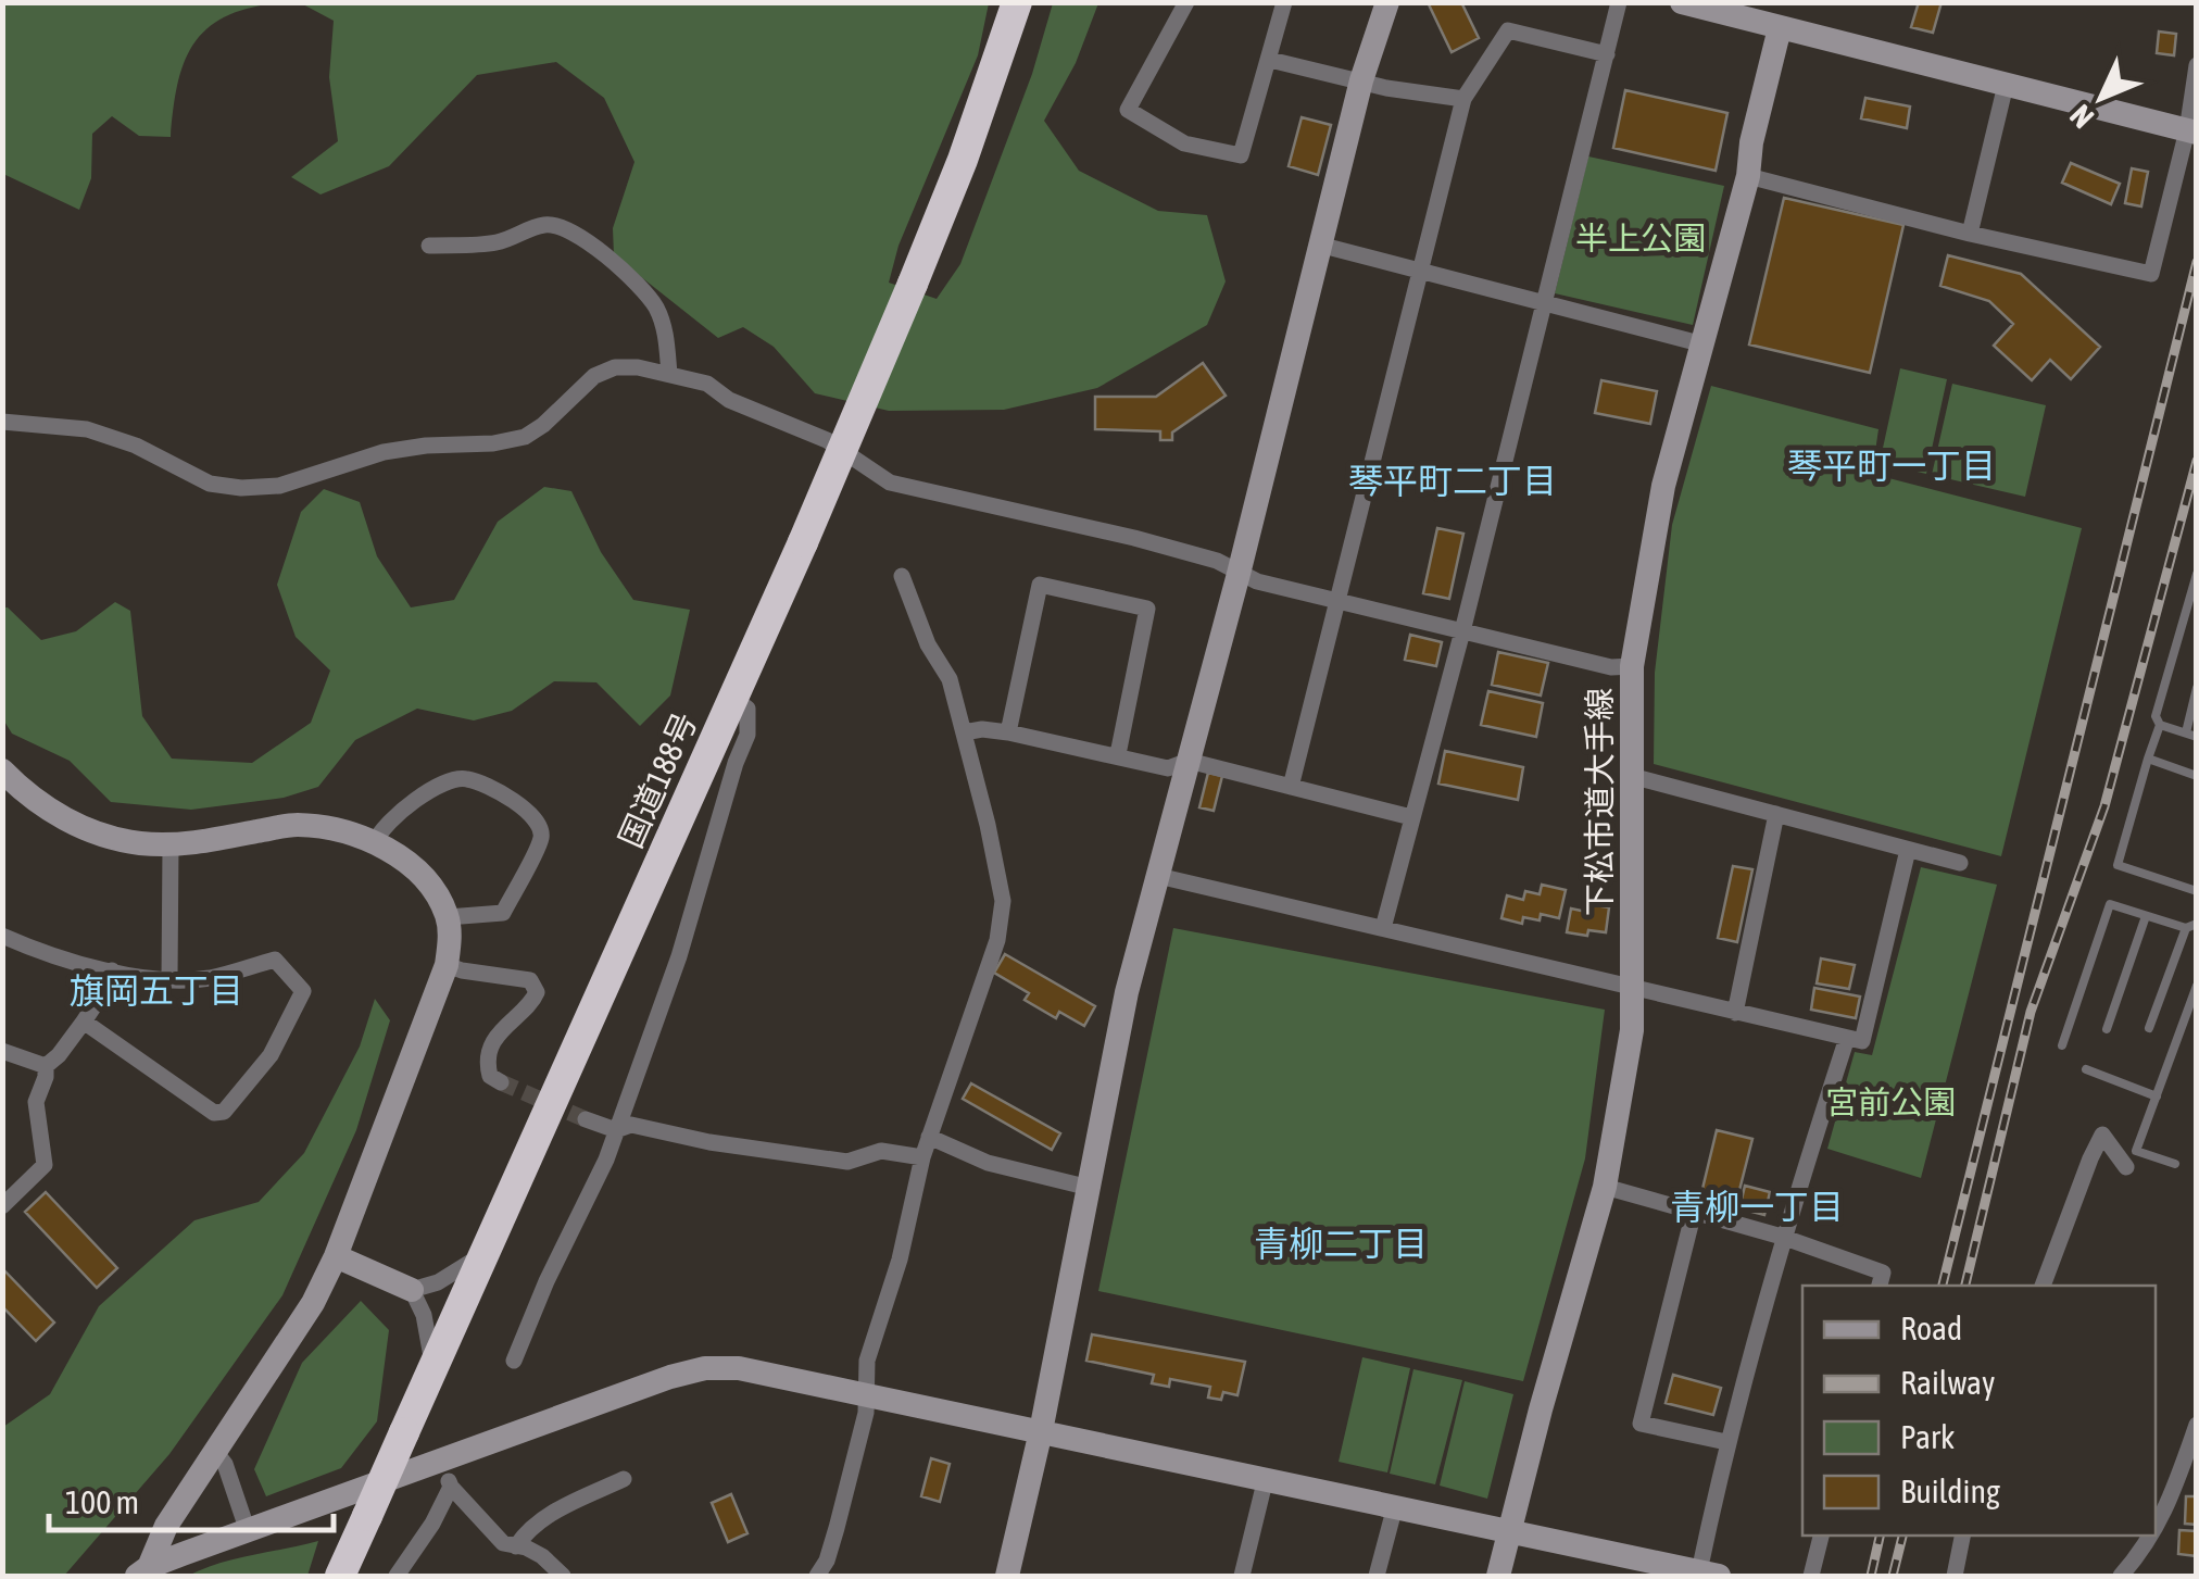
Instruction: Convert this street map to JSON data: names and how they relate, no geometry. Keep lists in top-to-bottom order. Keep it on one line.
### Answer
{"streets":{"highway":["国道188号"],"street":["下松市道大手線"]},"districts":["琴平町一丁目","琴平町二丁目","旗岡五丁目","青柳一丁目","青柳二丁目"],"parks":["半上公園","宮前公園"],"legend":["Road","Railway","Park","Building"],"scale_bar":"100 m","north":"bottom left"}
